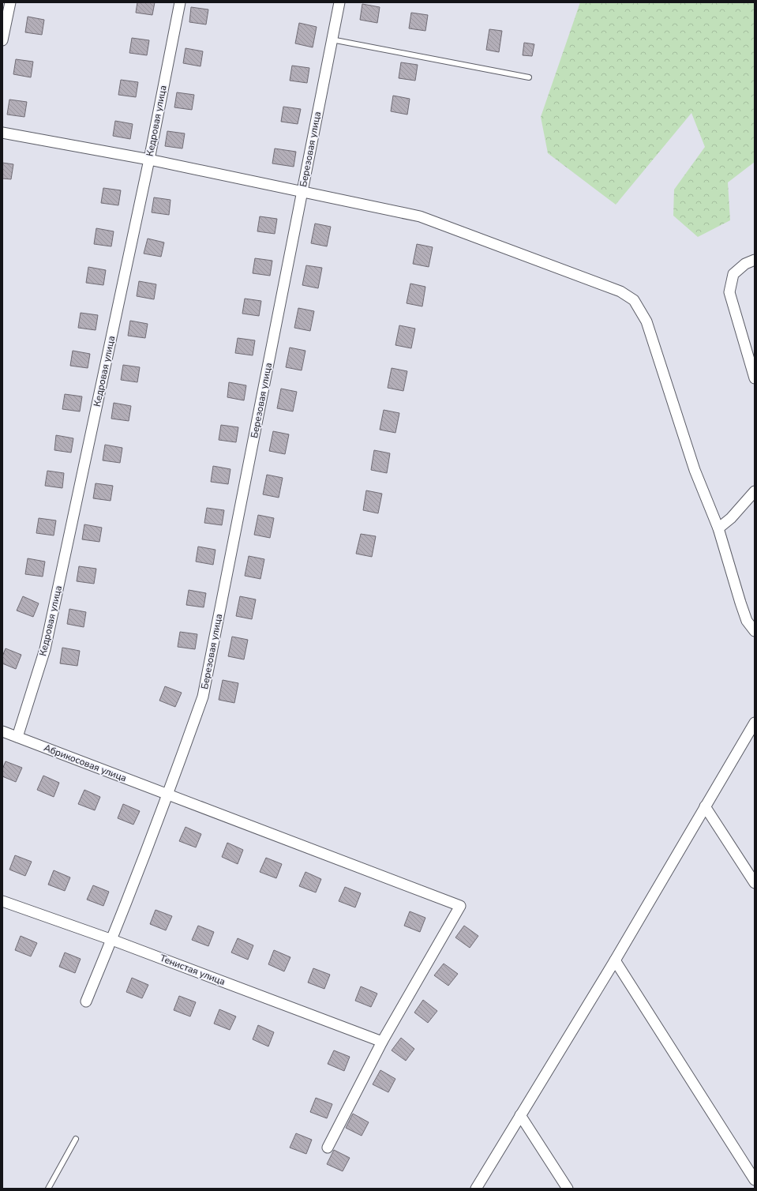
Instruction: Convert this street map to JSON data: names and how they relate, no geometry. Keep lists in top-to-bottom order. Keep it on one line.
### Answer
{"streets":{"street":["Кедровая улица","Березовая улица","Абрикосовая улица","Тенистая улица"]},"crossings":[["Кедровая улица","Абрикосовая улица"],["Березовая улица","Абрикосовая улица"],["Березовая улица","Тенистая улица"],["Абрикосовая улица","Тенистая улица"]]}
